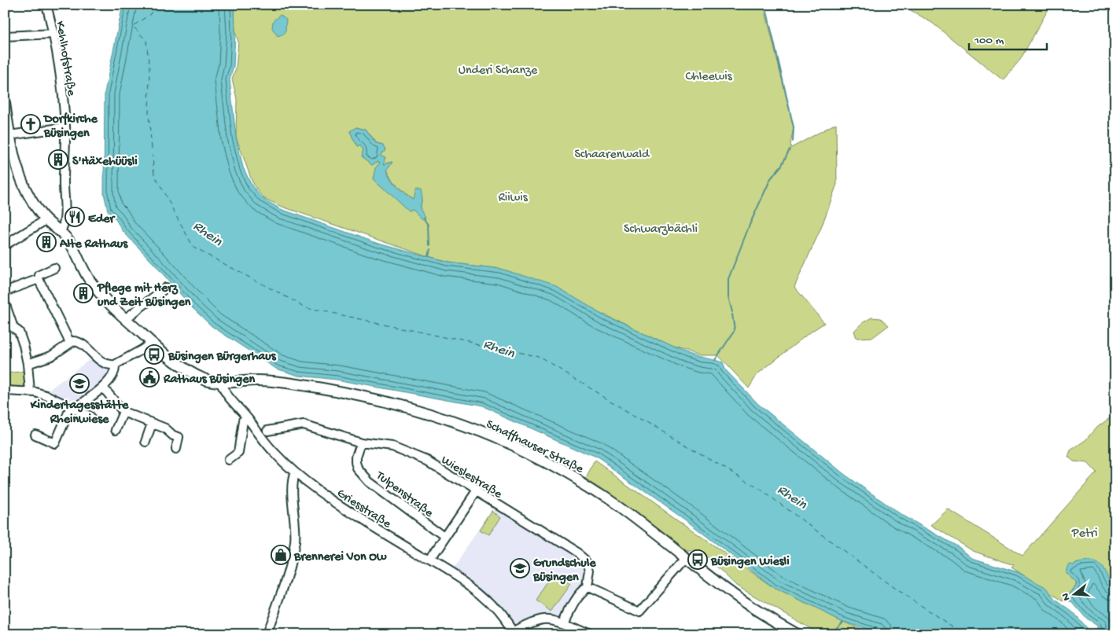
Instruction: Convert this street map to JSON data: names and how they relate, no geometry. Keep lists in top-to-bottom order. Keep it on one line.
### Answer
{"streets":{"main road":["Schaffhauser Straße"],"street":["Kehlhofstraße","Wieslestraße","Tulpenstraße","Griesstraße"]},"crossings":[["Kehlhofstraße","Schaffhauser Straße"],["Schaffhauser Straße","Griesstraße"],["Wieslestraße","Tulpenstraße"]],"water":["Rhein"],"parks":["Underi Schanze","Chleewis","Schaarenwald","Riiwis","Schwarzbächli","Petri"],"places":{"church":["Dorfkirche Büsingen"],"building":["S'Häxehüüsli","Alte Rathaus","Pflege mit Herz und Zeit Büsingen"],"restaurant":["Eder"],"bus stop":["Büsingen Bürgerhaus","Büsingen Wiesli"],"public building":["Rathaus Büsingen"],"school or university":["Kindertagesstätte Rheinwiese","Grundschule Büsingen"],"shop":["Brennerei Von Ow"]},"scale_bar":"100 m","north":"left"}
